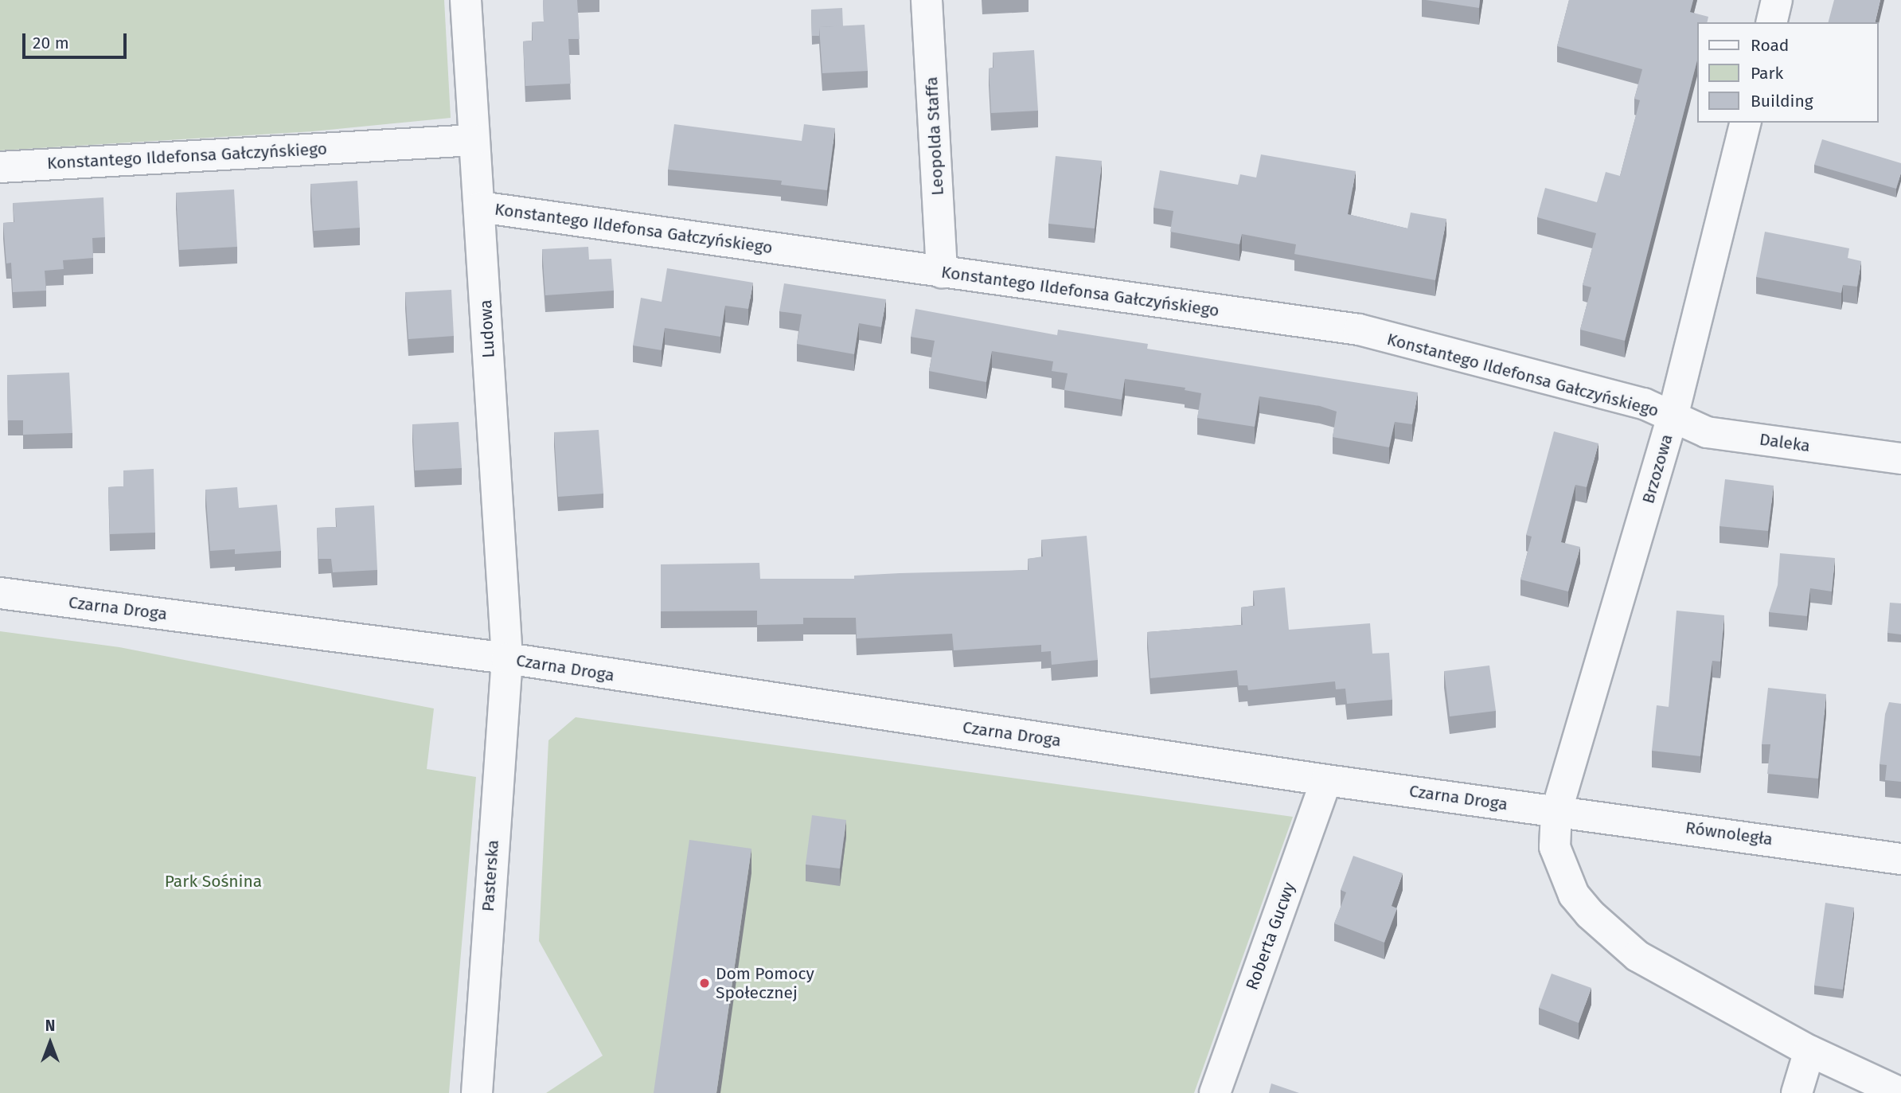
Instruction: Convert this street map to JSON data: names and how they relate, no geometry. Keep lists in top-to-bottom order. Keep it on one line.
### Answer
{"streets":{"street":["Leopolda Staffa","Konstantego Ildefonsa Gałczyńskiego","Ludowa","Daleka","Brzozowa","Czarna Droga","Równoległa","Pasterska","Roberta Gucwy"]},"crossings":[["Leopolda Staffa","Konstantego Ildefonsa Gałczyńskiego"],["Konstantego Ildefonsa Gałczyńskiego","Ludowa"],["Konstantego Ildefonsa Gałczyńskiego","Daleka"],["Konstantego Ildefonsa Gałczyńskiego","Brzozowa"],["Ludowa","Czarna Droga"],["Ludowa","Pasterska"],["Daleka","Brzozowa"],["Brzozowa","Czarna Droga"],["Brzozowa","Równoległa"],["Czarna Droga","Równoległa"],["Czarna Droga","Pasterska"],["Czarna Droga","Roberta Gucwy"]],"parks":["Park Sośnina"],"places":["Dom Pomocy Społecznej"],"legend":["Road","Park","Building"],"scale_bar":"20 m","north":"top"}
